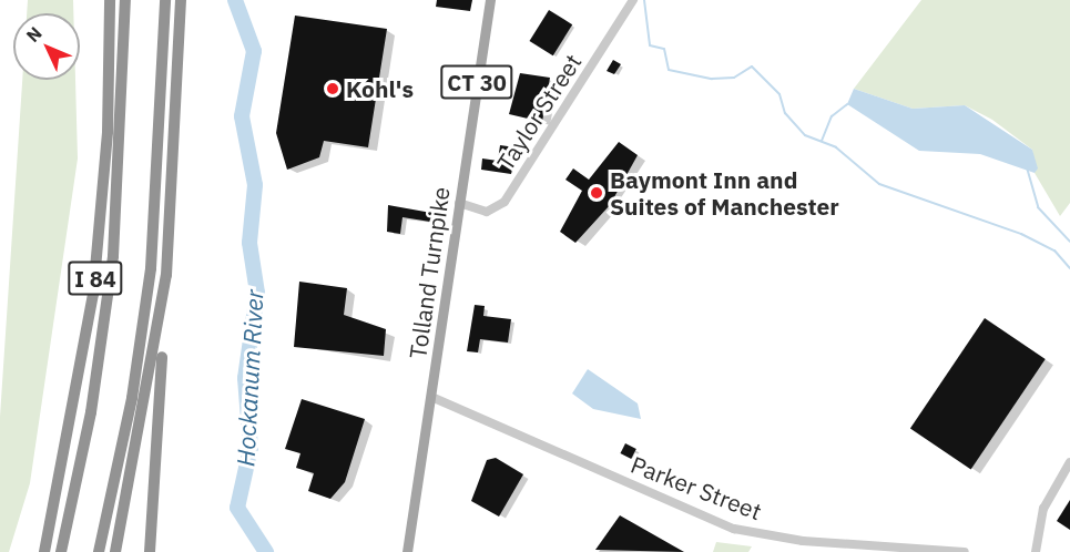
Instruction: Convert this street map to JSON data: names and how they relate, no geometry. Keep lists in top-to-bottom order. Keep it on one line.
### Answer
{"streets":{"highway":["I 84"],"main road":["CT 30","Tolland Turnpike"],"street":["Taylor Street","Parker Street"]},"crossings":[["Taylor Street","Tolland Turnpike"],["Tolland Turnpike","Parker Street"]],"water":["Hockanum River"],"places":["Kohl's","Baymont Inn and Suites of Manchester"],"north":"top left"}
